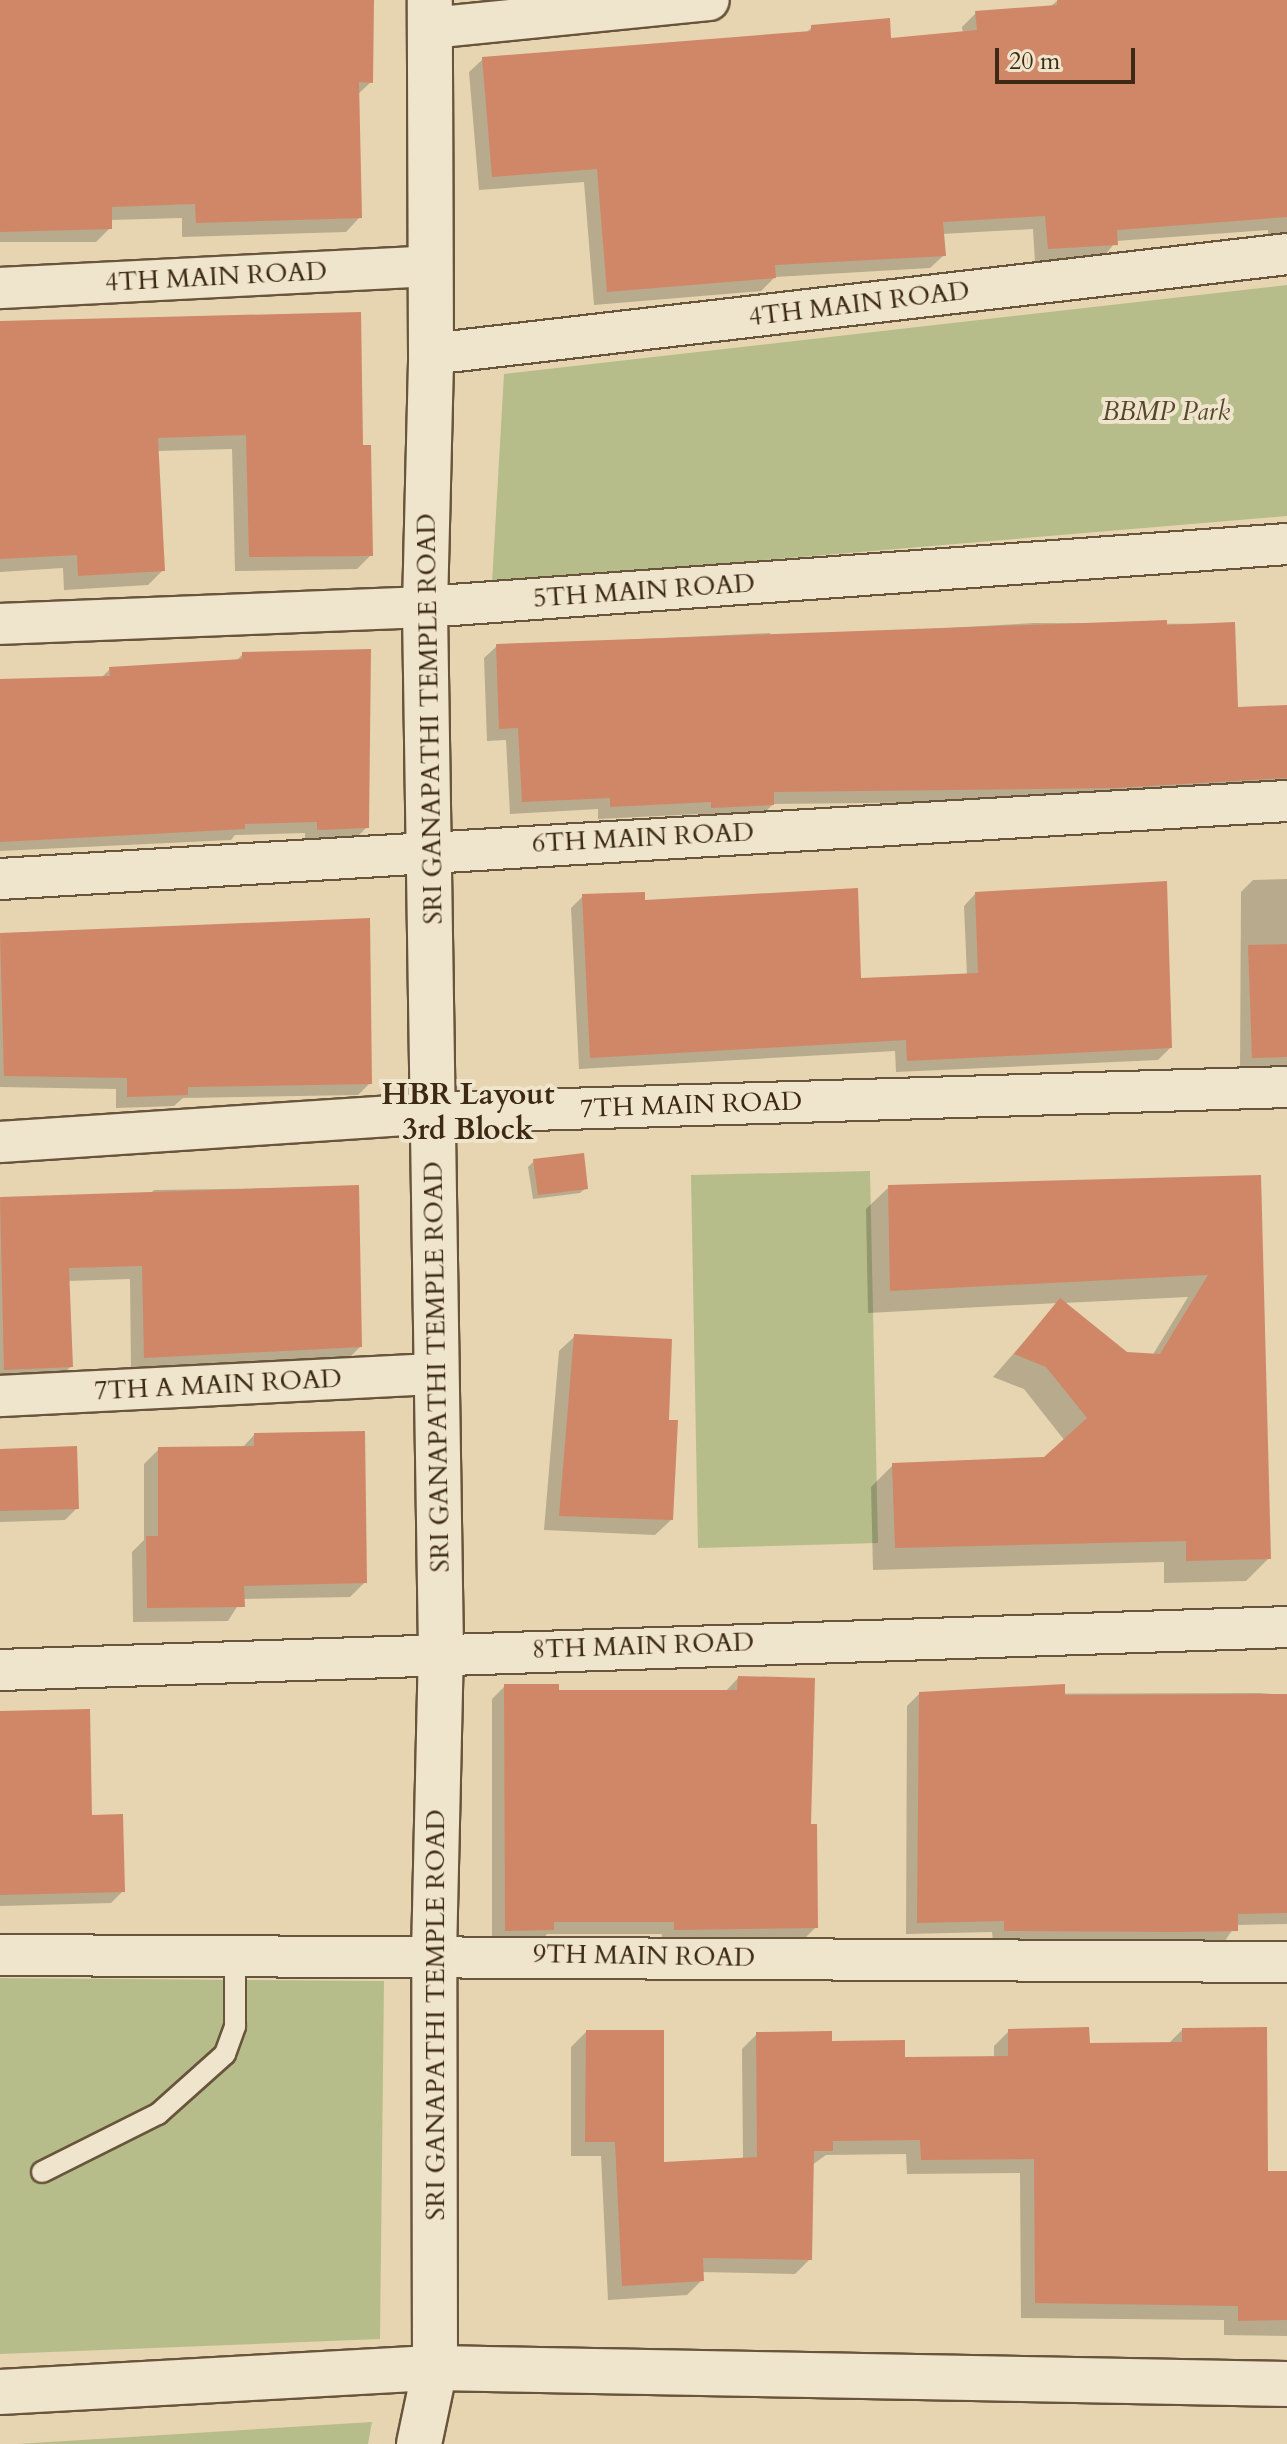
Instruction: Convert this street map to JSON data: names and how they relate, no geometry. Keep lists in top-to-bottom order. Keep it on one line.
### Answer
{"streets":{"street":["4TH MAIN ROAD","5TH MAIN ROAD","SRI GANAPATHI TEMPLE ROAD","6TH MAIN ROAD","7TH MAIN ROAD","7TH A MAIN ROAD","8TH MAIN ROAD","9TH MAIN ROAD"]},"crossings":[["4TH MAIN ROAD","SRI GANAPATHI TEMPLE ROAD"],["5TH MAIN ROAD","SRI GANAPATHI TEMPLE ROAD"],["SRI GANAPATHI TEMPLE ROAD","6TH MAIN ROAD"],["SRI GANAPATHI TEMPLE ROAD","7TH MAIN ROAD"],["SRI GANAPATHI TEMPLE ROAD","7TH A MAIN ROAD"],["SRI GANAPATHI TEMPLE ROAD","8TH MAIN ROAD"],["SRI GANAPATHI TEMPLE ROAD","9TH MAIN ROAD"]],"districts":["HBR Layout 3rd Block"],"parks":["BBMP Park"],"scale_bar":"20 m"}
